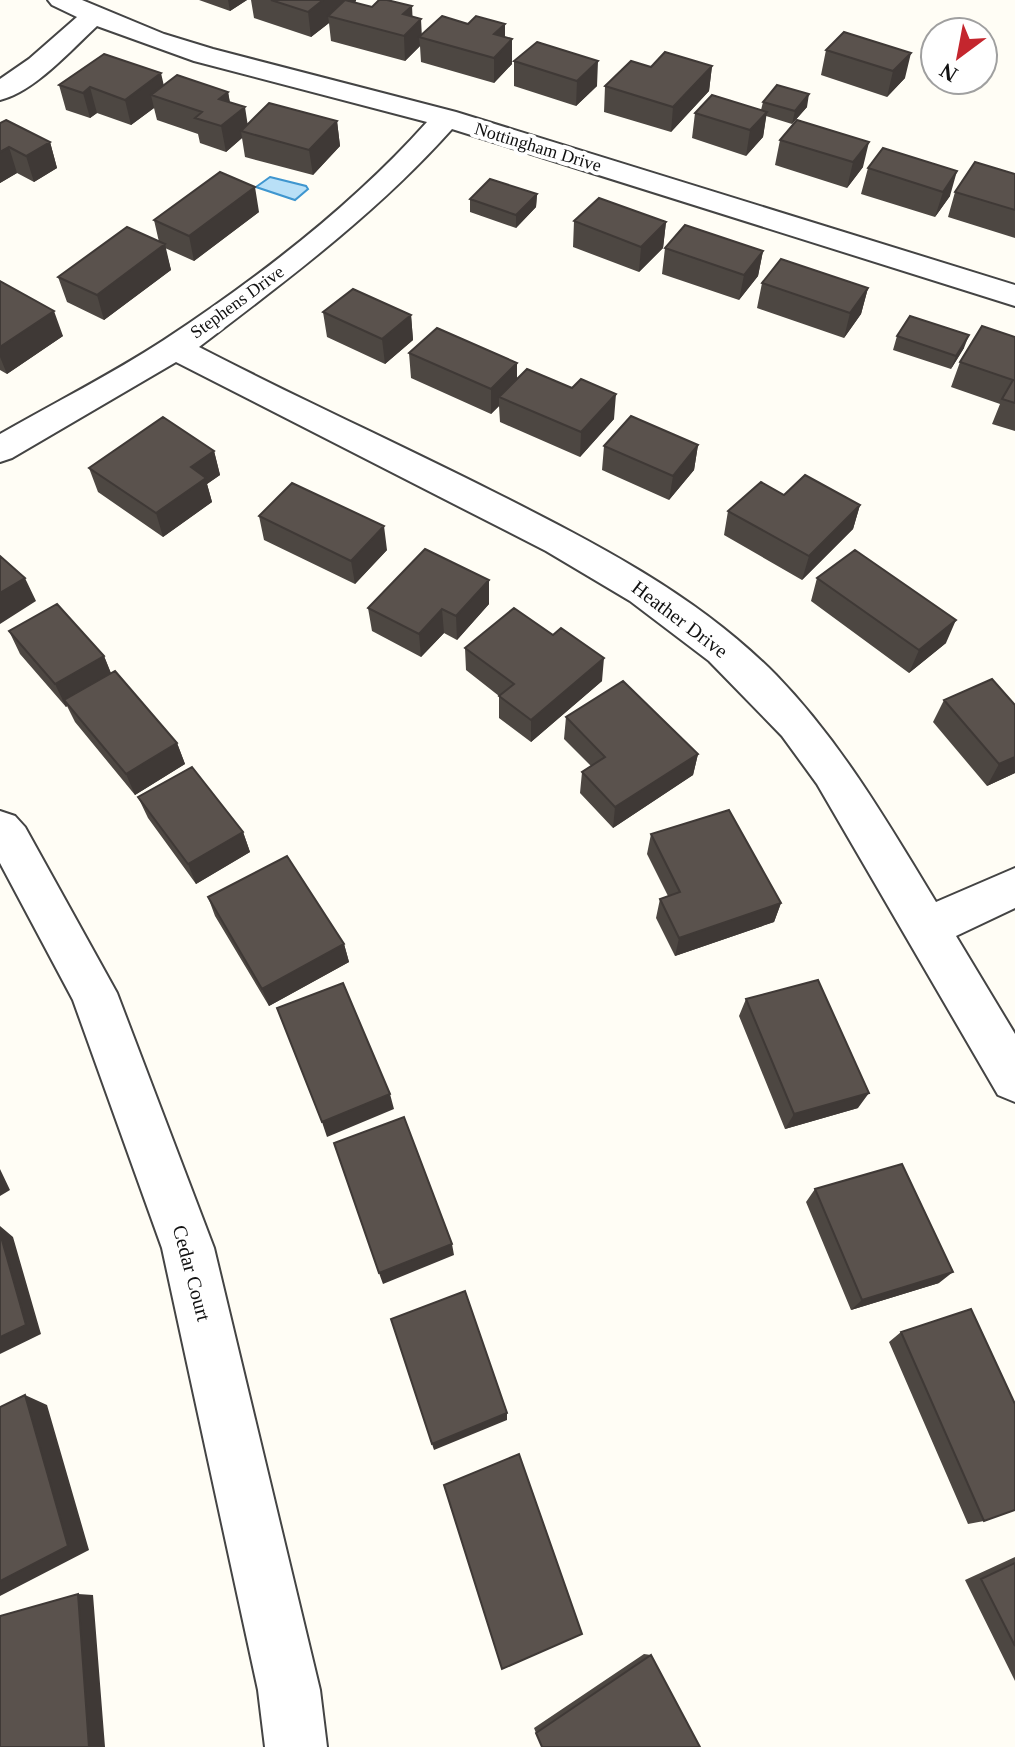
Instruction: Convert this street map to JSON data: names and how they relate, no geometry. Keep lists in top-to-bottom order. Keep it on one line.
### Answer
{"streets":{"street":["Nottingham Drive","Stephens Drive","Heather Drive","Cedar Court"]},"crossings":[["Nottingham Drive","Stephens Drive"],["Stephens Drive","Heather Drive"]],"north":"bottom left"}
